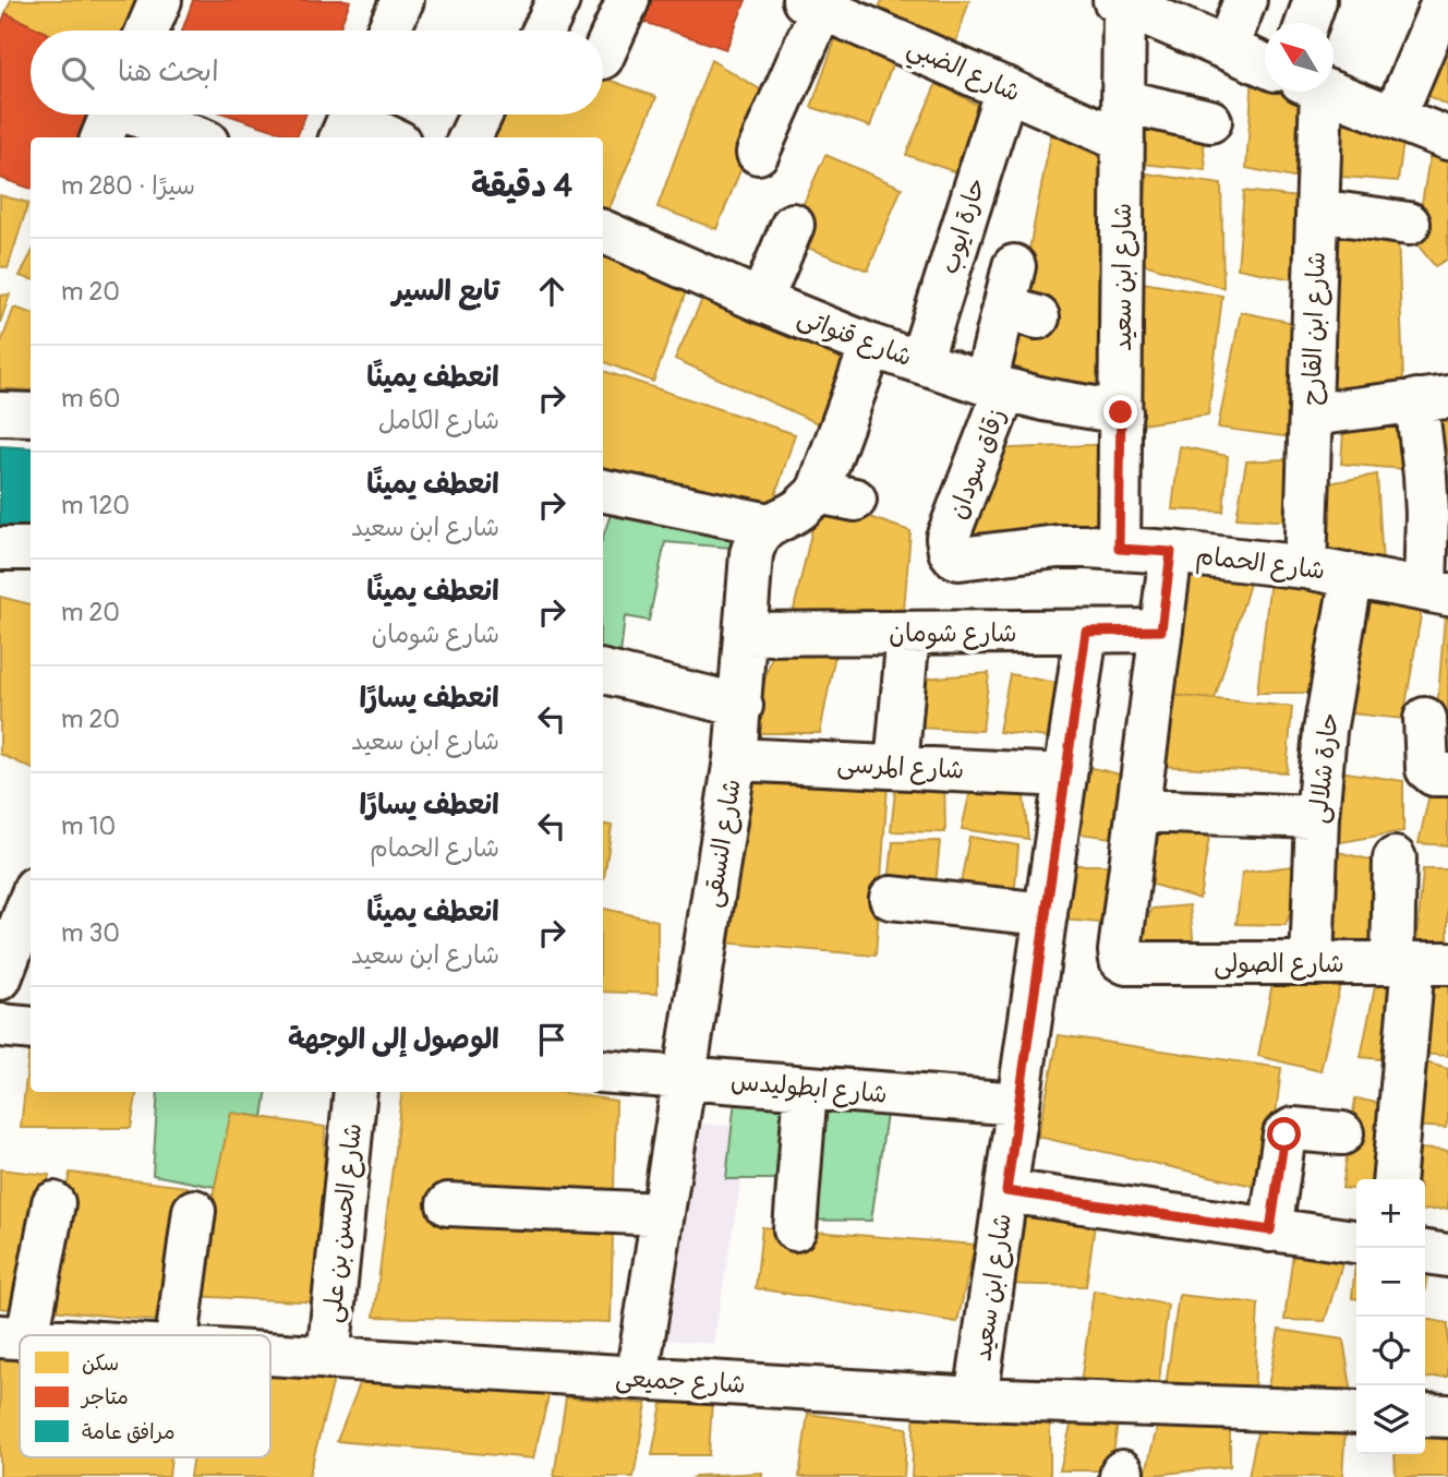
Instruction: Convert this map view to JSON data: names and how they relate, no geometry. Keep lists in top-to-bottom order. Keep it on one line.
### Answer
{"streets":{"street":["شارع الضبي","حارة ايوب","شارع ابن سعيد","شارع ابن القارح","شارع قنواتى","زقاق سودان","شارع الحمام","شارع شومان","شارع المرسى","حارة شلالى","شارع النسقى","شارع الصولى","شارع ابطوليدس","شارع الحسن بن على","شارع جميعى"]},"crossings":[["شارع الضبي","حارة ايوب"],["شارع الضبي","شارع ابن سعيد"],["حارة ايوب","شارع قنواتى"],["شارع ابن سعيد","شارع قنواتى"],["شارع ابن سعيد","شارع الحمام"],["شارع ابن سعيد","شارع شومان"],["شارع ابن سعيد","شارع المرسى"],["شارع ابن سعيد","شارع ابطوليدس"],["شارع ابن سعيد","شارع جميعى"],["شارع ابن القارح","شارع الحمام"],["شارع قنواتى","زقاق سودان"],["شارع قنواتى","شارع النسقى"],["زقاق سودان","شارع الحمام"],["شارع الحمام","حارة شلالى"],["شارع شومان","شارع النسقى"],["شارع المرسى","شارع النسقى"],["حارة شلالى","شارع الصولى"],["شارع النسقى","شارع ابطوليدس"],["شارع النسقى","شارع جميعى"],["شارع الحسن بن على","شارع جميعى"]],"legend":["سكن","متاجر","مرافق عامة"],"north":"top left","page":{"search":"ابحث هنا","heading":["4 دقيقة","سيرًا · 280 m"],"list":[["تابع السير","20 m"],["انعطف يمينًا","شارع الكامل","60 m"],["انعطف يمينًا","شارع ابن سعيد","120 m"],["انعطف يمينًا","شارع شومان","20 m"],["انعطف يسارًا","شارع ابن سعيد","20 m"],["انعطف يسارًا","شارع الحمام","10 m"],["انعطف يمينًا","شارع ابن سعيد","30 m"],"الوصول إلى الوجهة"],"map_buttons":["+","−"]}}
